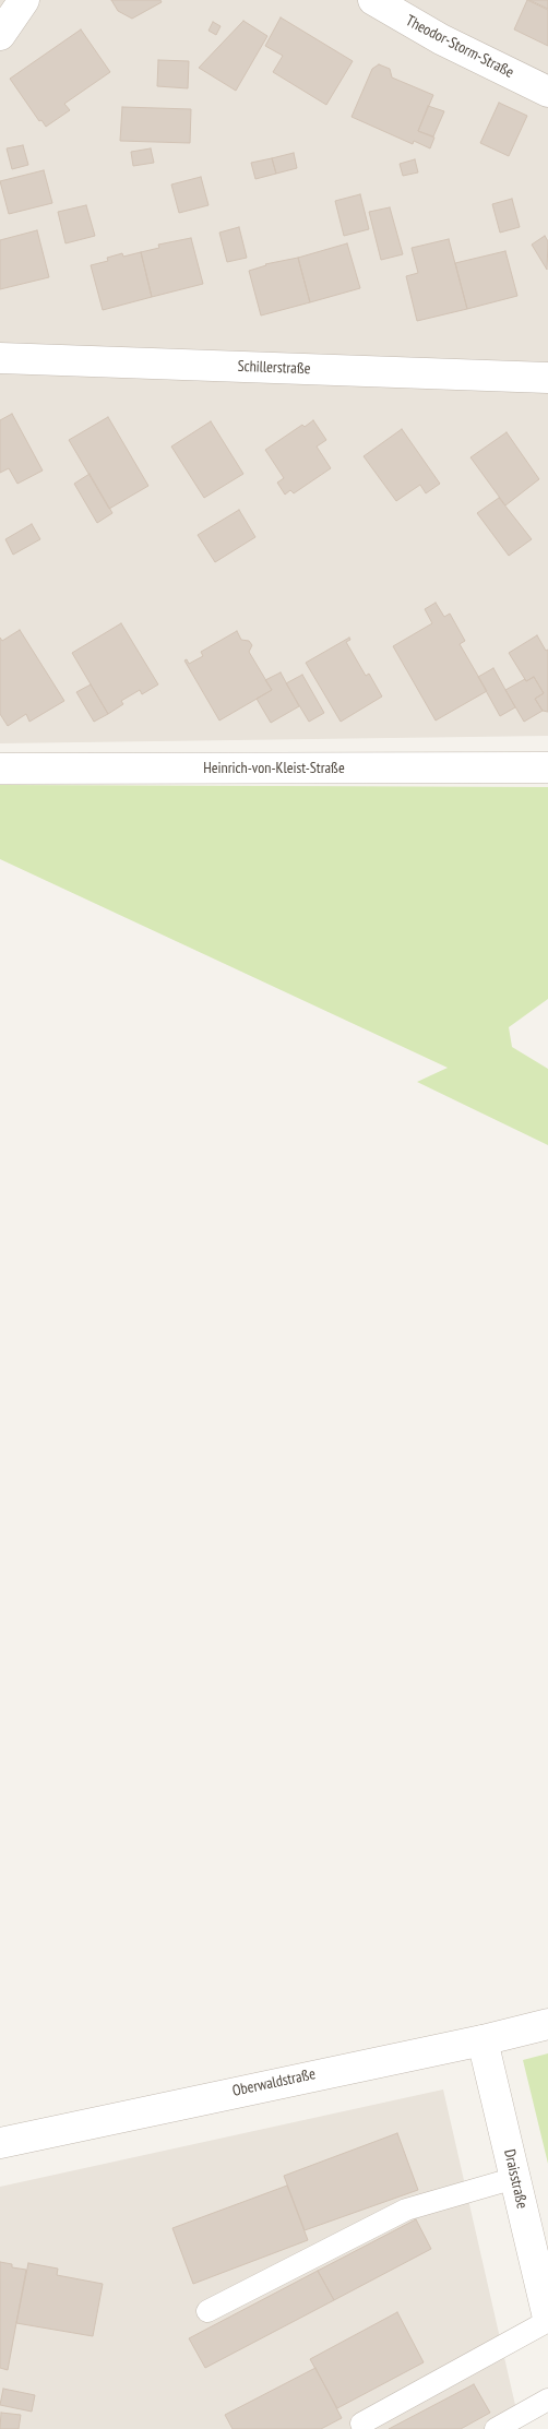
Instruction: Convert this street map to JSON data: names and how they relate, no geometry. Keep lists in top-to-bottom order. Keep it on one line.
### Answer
{"streets":{"street":["Theodor-Storm-Straße","Schillerstraße","Heinrich-von-Kleist-Straße","Oberwaldstraße","Draisstraße"]},"crossings":[["Oberwaldstraße","Draisstraße"]]}
